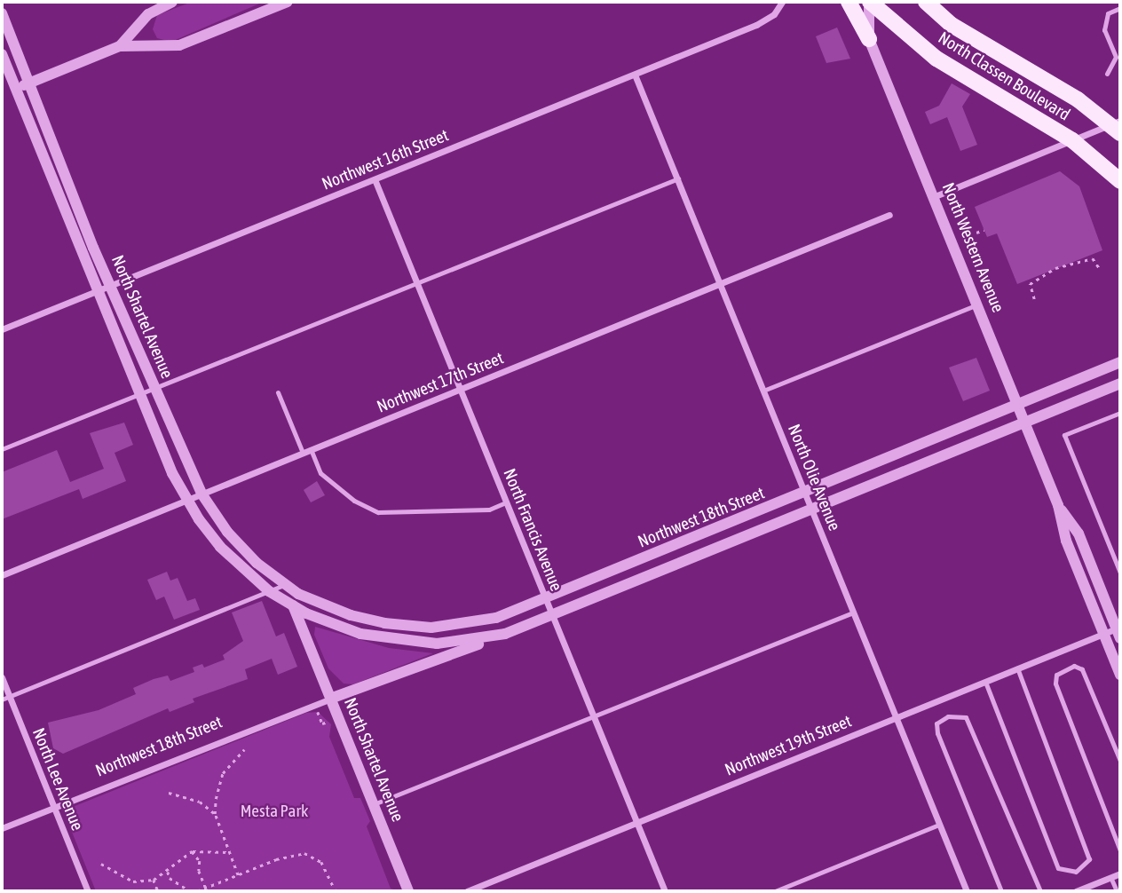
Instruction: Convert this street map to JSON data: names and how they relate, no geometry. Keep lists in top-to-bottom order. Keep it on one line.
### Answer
{"streets":{"main road":["North Classen Boulevard"],"street":["Northwest 16th Street","North Western Avenue","North Shartel Avenue","Northwest 17th Street","North Olie Avenue","Northwest 18th Street","North Francis Avenue","Northwest 19th Street","North Lee Avenue"]},"crossings":[["North Classen Boulevard","North Western Avenue"],["Northwest 16th Street","North Shartel Avenue"],["Northwest 16th Street","North Olie Avenue"],["Northwest 16th Street","North Francis Avenue"],["North Western Avenue","Northwest 18th Street"],["North Western Avenue","Northwest 19th Street"],["North Shartel Avenue","Northwest 17th Street"],["North Shartel Avenue","Northwest 18th Street"],["Northwest 17th Street","North Olie Avenue"],["Northwest 17th Street","North Francis Avenue"],["North Olie Avenue","Northwest 18th Street"],["North Olie Avenue","Northwest 19th Street"],["Northwest 18th Street","North Francis Avenue"],["Northwest 18th Street","North Lee Avenue"],["North Francis Avenue","Northwest 19th Street"]],"parks":["Mesta Park"]}
